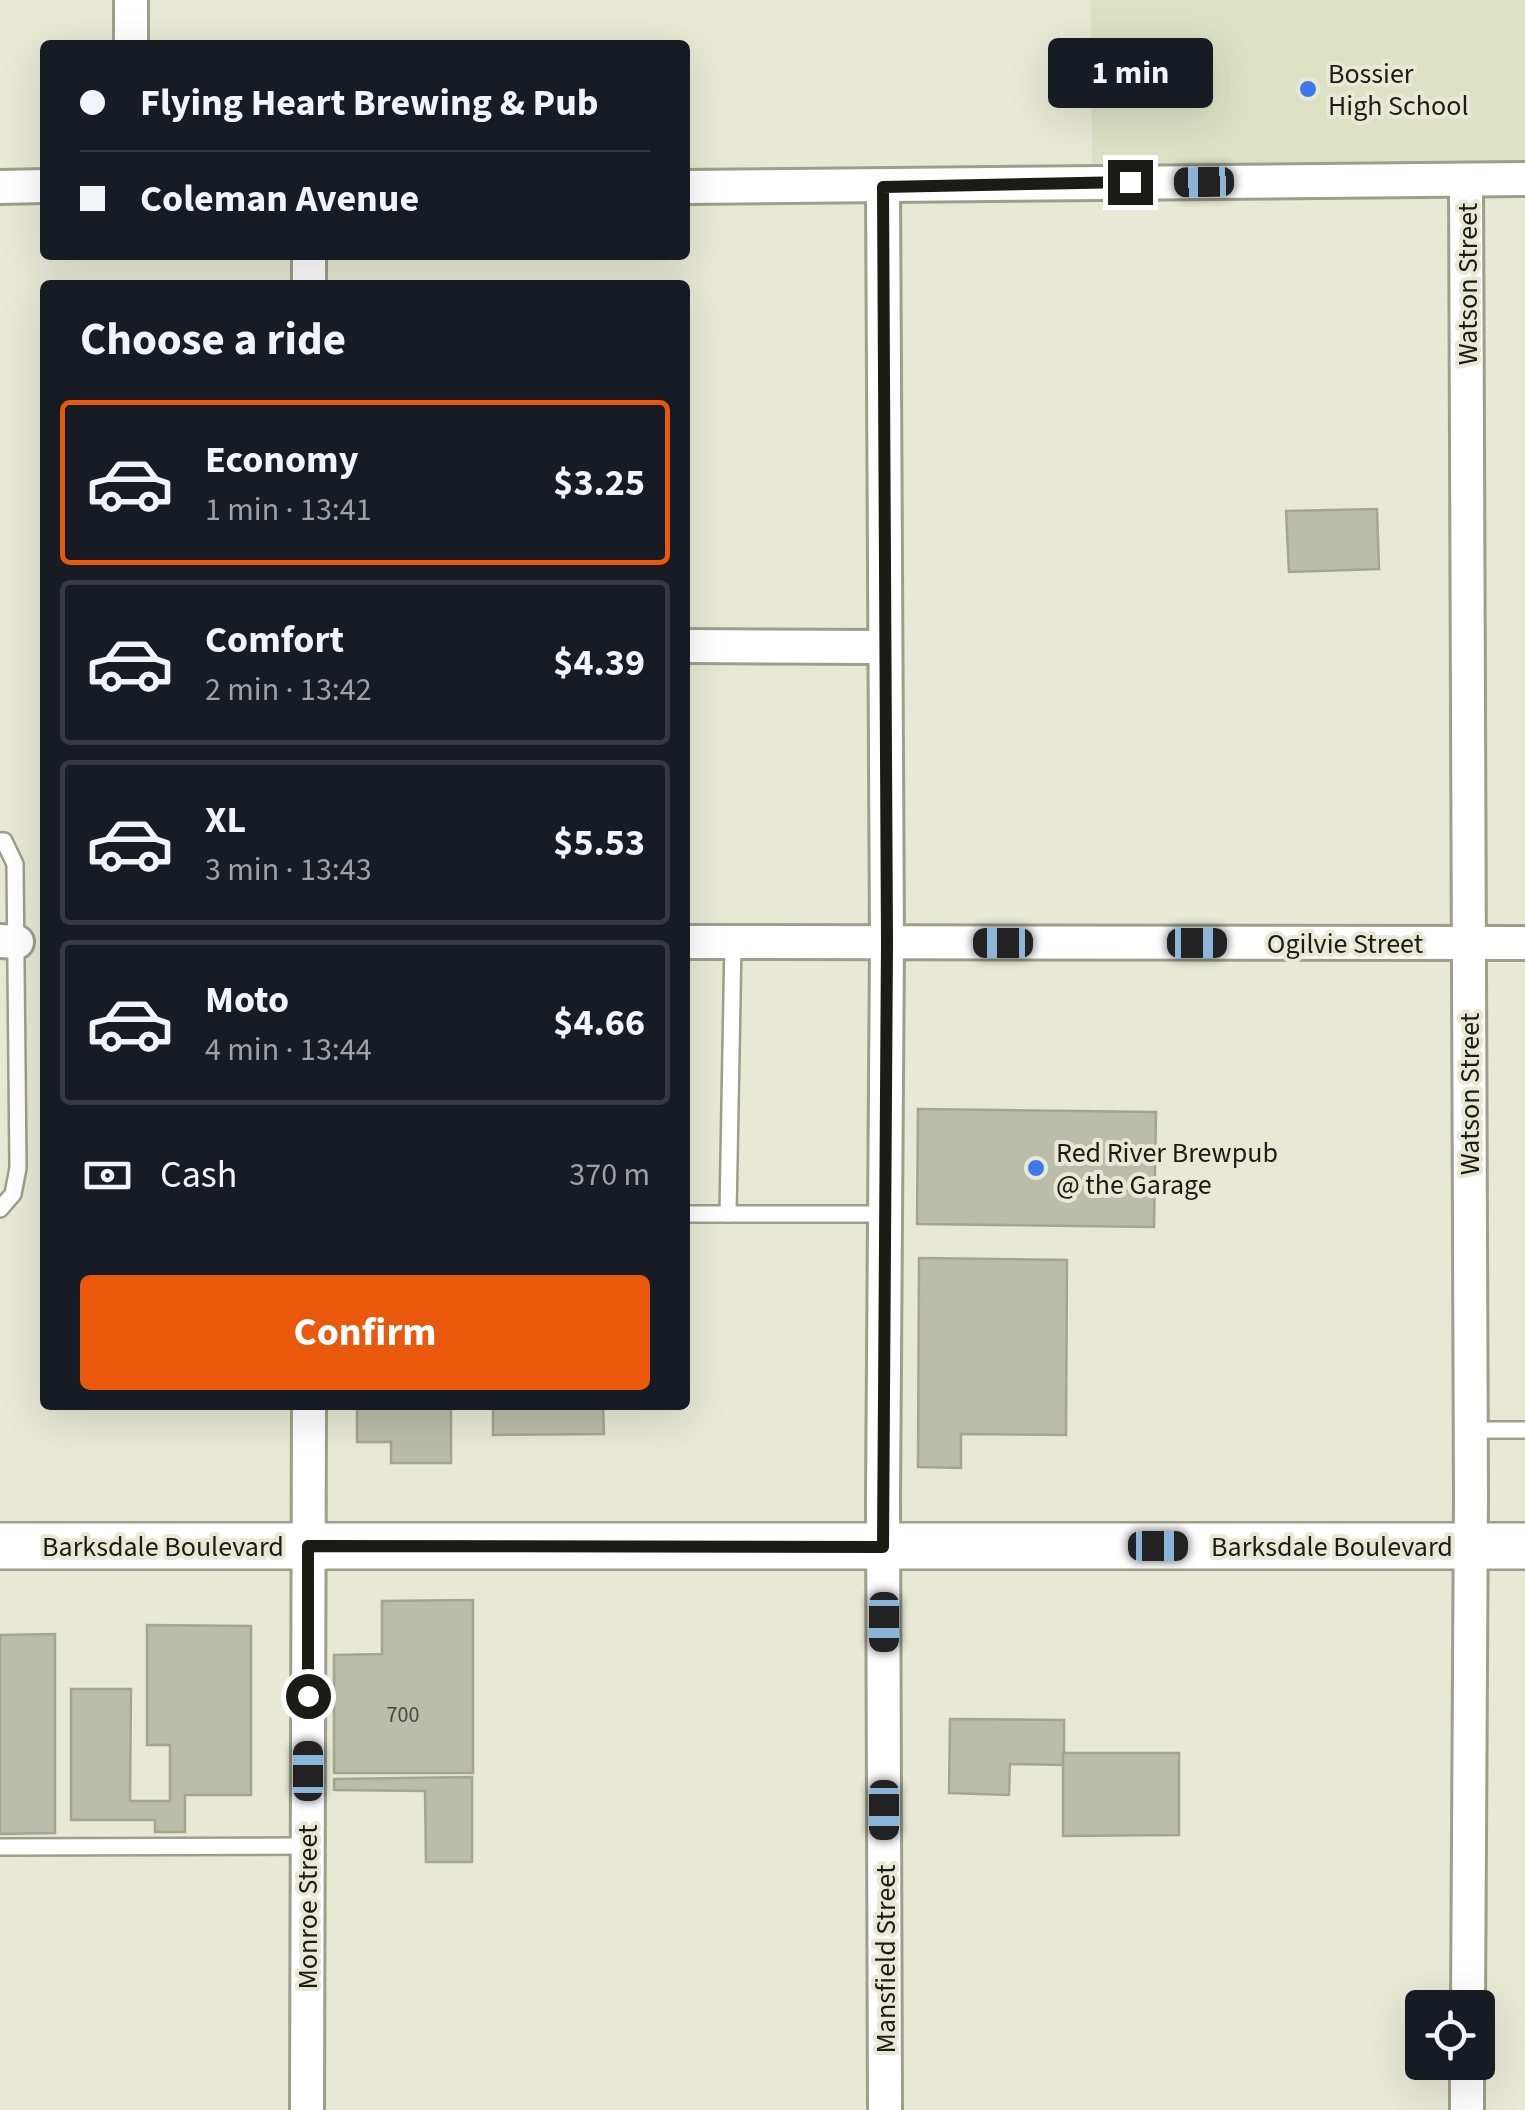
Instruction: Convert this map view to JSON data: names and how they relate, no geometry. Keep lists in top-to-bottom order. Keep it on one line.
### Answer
{"streets":{"main road":["Barksdale Boulevard"],"street":["Watson Street","Ogilvie Street","Monroe Street","Mansfield Street"]},"crossings":[["Watson Street","Ogilvie Street"],["Watson Street","Barksdale Boulevard"],["Ogilvie Street","Mansfield Street"],["Barksdale Boulevard","Monroe Street"],["Barksdale Boulevard","Mansfield Street"]],"places":["Bossier High School","Red River Brewpub @ the Garage"],"house_numbers":["700"],"page":{"bubble":"1 min","banner":["Flying Heart Brewing & Pub","Coleman Avenue"],"heading":"Choose a ride","list":[{"name":"Economy","note":"1 min · 13:41","value":"$3.25"},{"name":"Comfort","note":"2 min · 13:42","value":"$4.39"},{"name":"XL","note":"3 min · 13:43","value":"$5.53"},{"name":"Moto","note":"4 min · 13:44","value":"$4.66"}],"pay":["Cash","370 m"],"buttons":"Confirm"}}
